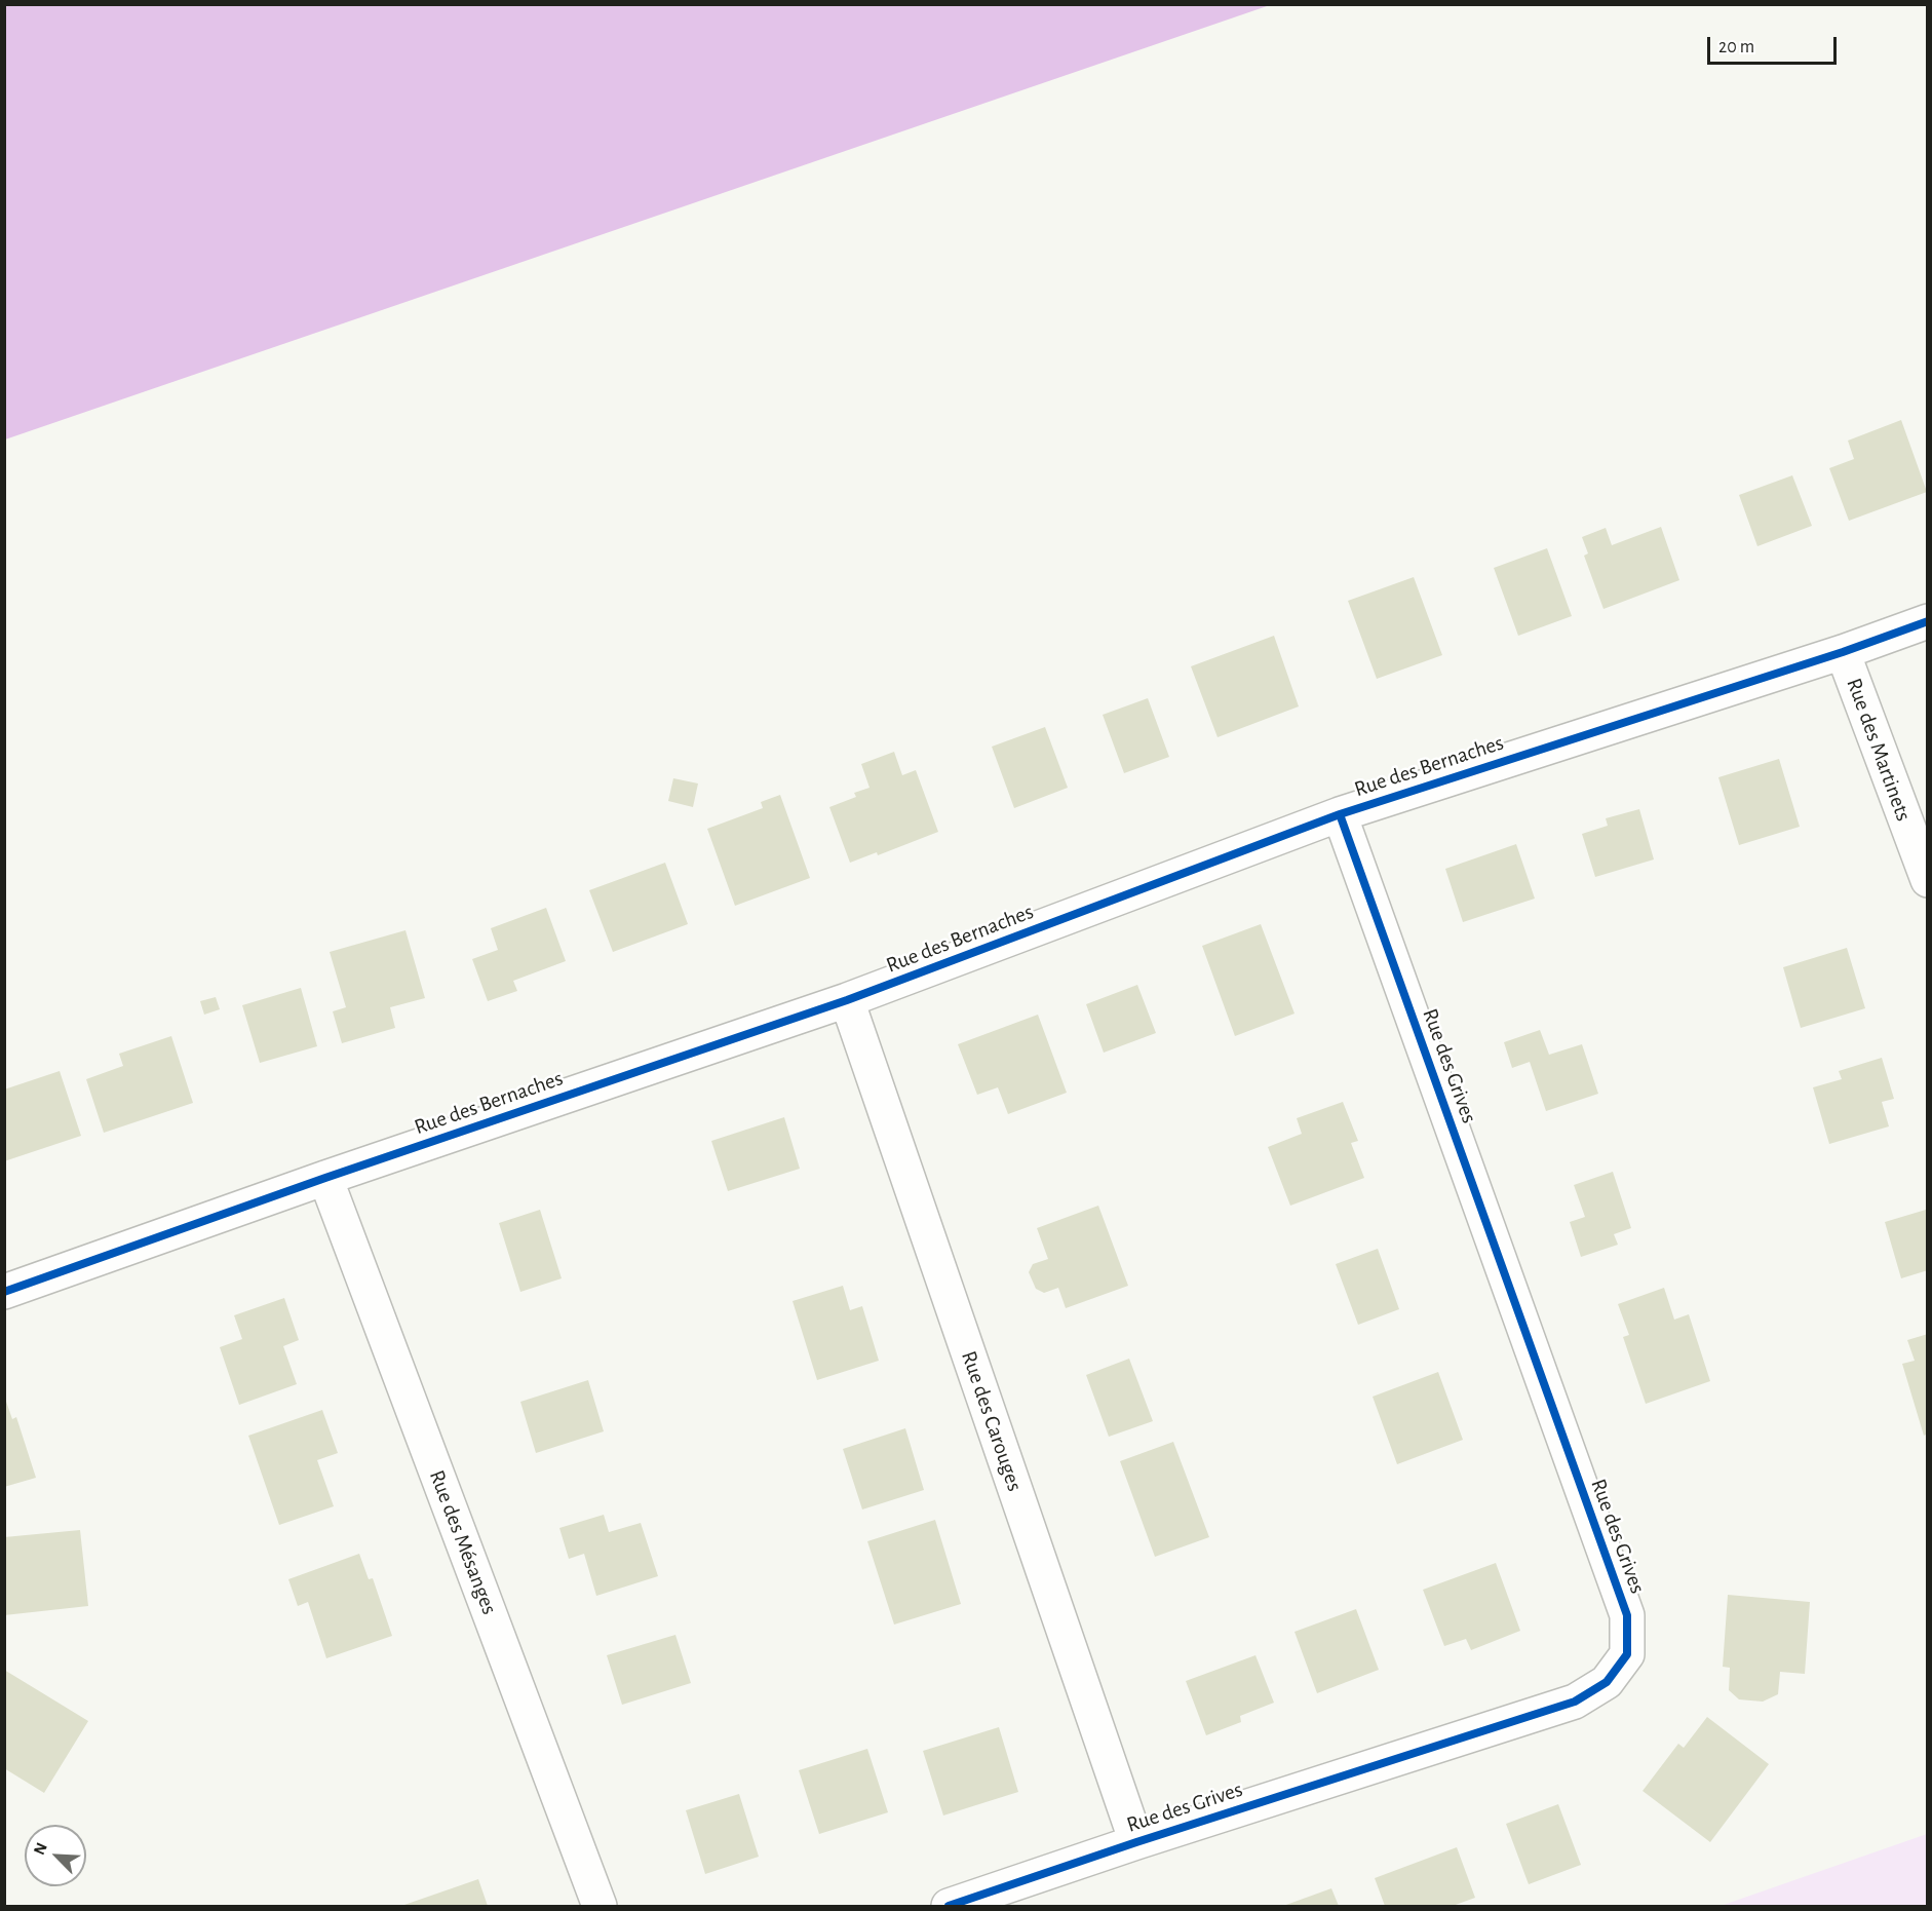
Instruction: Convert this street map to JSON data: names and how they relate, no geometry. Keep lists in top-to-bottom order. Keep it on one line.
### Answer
{"streets":{"street":["Rue des Martinets","Rue des Bernaches","Rue des Grives","Rue des Carouges","Rue des Mésanges"]},"crossings":[["Rue des Martinets","Rue des Bernaches"],["Rue des Bernaches","Rue des Grives"],["Rue des Bernaches","Rue des Carouges"],["Rue des Bernaches","Rue des Mésanges"],["Rue des Grives","Rue des Carouges"]],"scale_bar":"20 m","north":"top left"}
